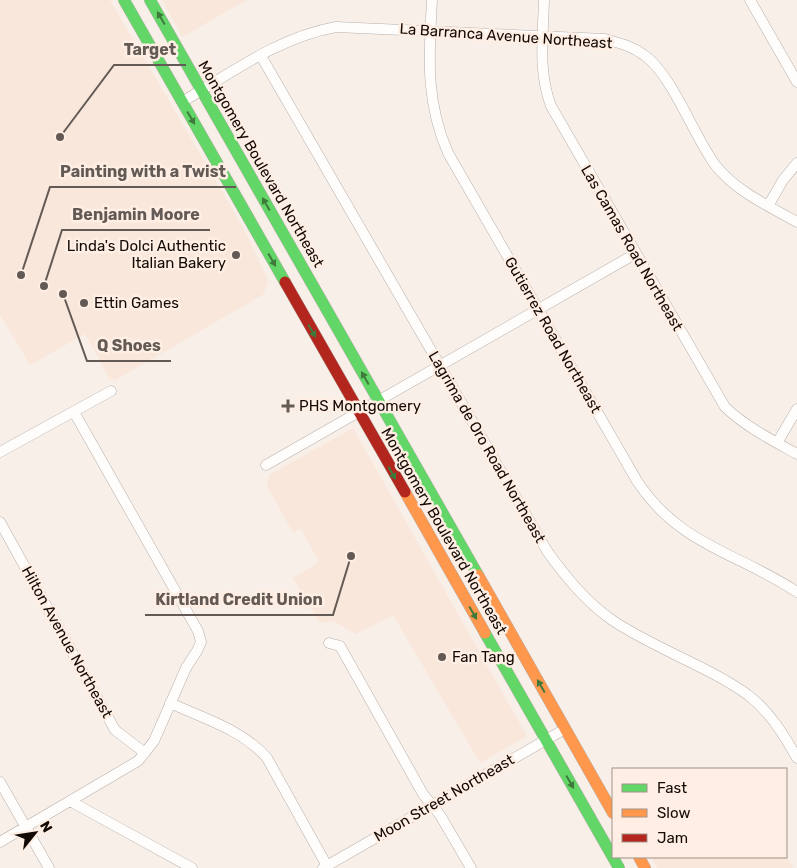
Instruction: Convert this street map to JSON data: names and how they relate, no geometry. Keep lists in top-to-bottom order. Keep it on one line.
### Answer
{"streets":{"main road":["Montgomery Boulevard Northeast"],"street":["La Barranca Avenue Northeast","Las Camas Road Northeast","Gutierrez Road Northeast","Lagrima de Oro Road Northeast","Hilton Avenue Northeast","Moon Street Northeast"]},"crossings":[["La Barranca Avenue Northeast","Montgomery Boulevard Northeast"],["La Barranca Avenue Northeast","Las Camas Road Northeast"],["La Barranca Avenue Northeast","Gutierrez Road Northeast"],["La Barranca Avenue Northeast","Lagrima de Oro Road Northeast"],["Montgomery Boulevard Northeast","Moon Street Northeast"]],"places":{"other":["Target","Linda's Dolci Authentic Italian Bakery","Painting with a Twist","Benjamin Moore","Q Shoes","Ettin Games","Kirtland Credit Union","Fan Tang"],"health":["PHS Montgomery"]},"legend":["Fast","Slow","Jam"],"north":"top right"}
